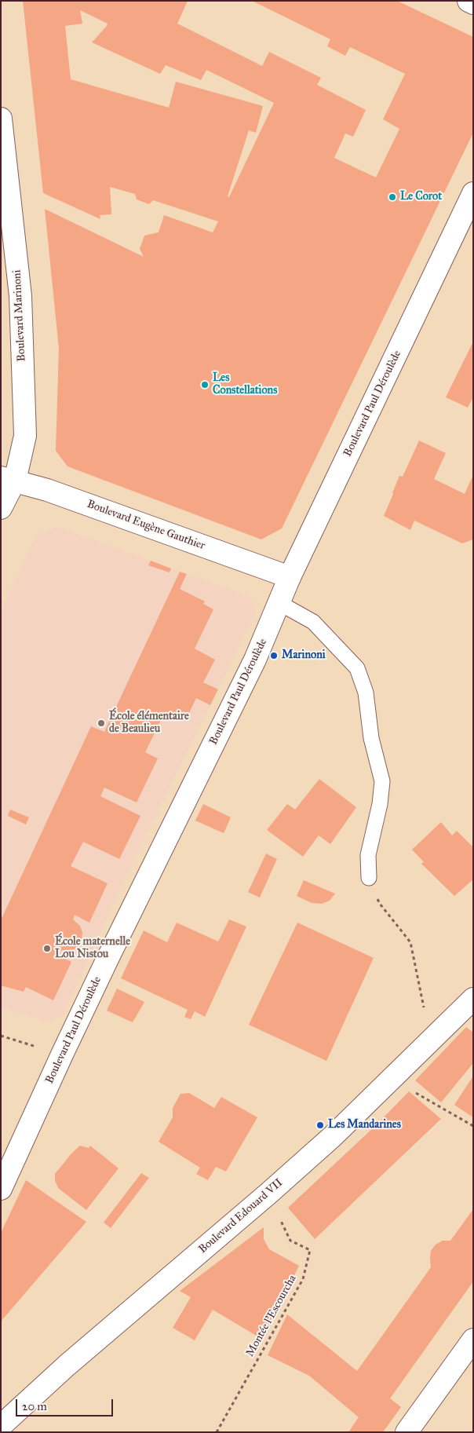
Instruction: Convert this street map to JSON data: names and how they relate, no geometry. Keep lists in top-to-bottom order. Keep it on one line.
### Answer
{"streets":{"street":["Boulevard Marinoni","Boulevard Paul Déroulède","Boulevard Eugène Gauthier","Boulevard Edouard VII"],"path":["Montée l'Escourcha"]},"crossings":[["Boulevard Marinoni","Boulevard Eugène Gauthier"],["Boulevard Paul Déroulède","Boulevard Eugène Gauthier"],["Boulevard Edouard VII","Montée l'Escourcha"]],"places":["Le Corot","Les Constellations","Marinoni","École élémentaire de Beaulieu","École maternelle Lou Nistou","Les Mandarines"],"scale_bar":"20 m"}
